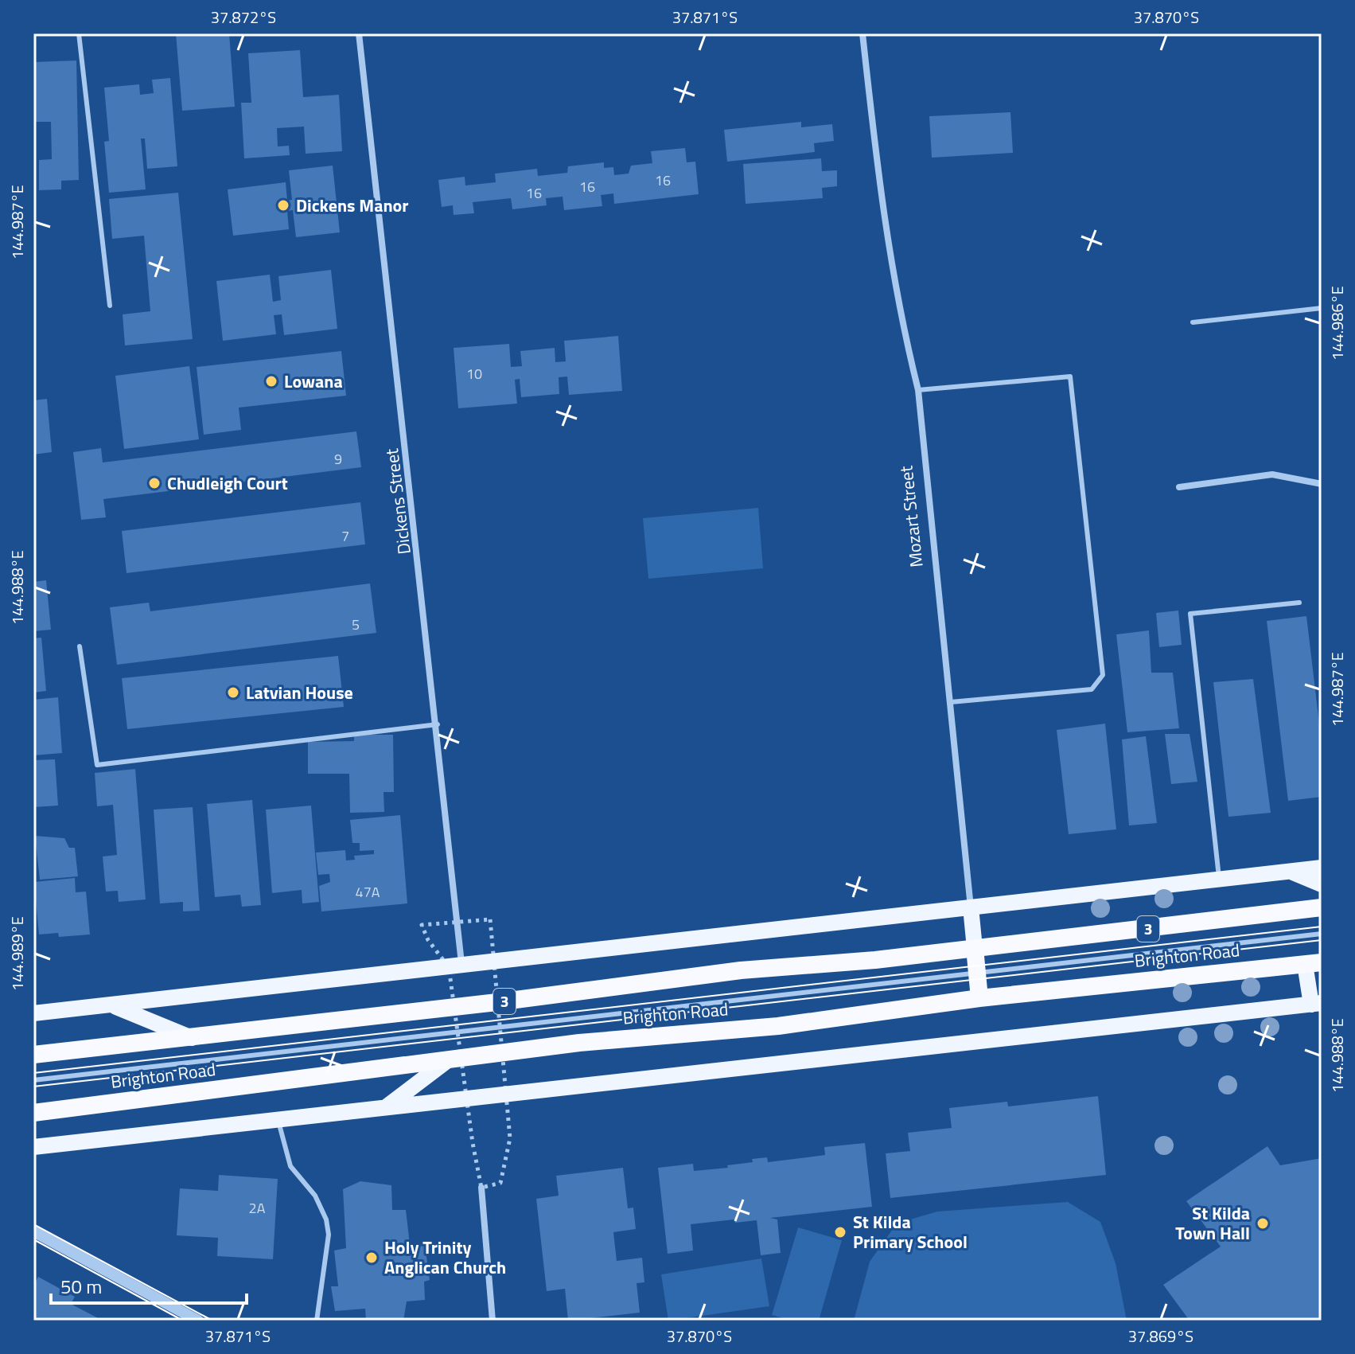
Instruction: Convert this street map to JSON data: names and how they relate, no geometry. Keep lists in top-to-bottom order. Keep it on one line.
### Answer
{"streets":{"highway":["Mozart Street","3","Brighton Road"],"street":["Dickens Street"]},"crossings":[["Mozart Street","Brighton Road"]],"places":["Dickens Manor","Lowana","Chudleigh Court","Latvian House","St Kilda Town Hall","St Kilda Primary School","Holy Trinity Anglican Church"],"house_numbers":["16","16","16","10","9","7","5","47A","2A"],"scale_bar":"50 m","coordinates":["37.872°S","37.871°S","37.870°S","144.987°E","144.986°E","144.988°E","144.989°E","37.869°S"]}
